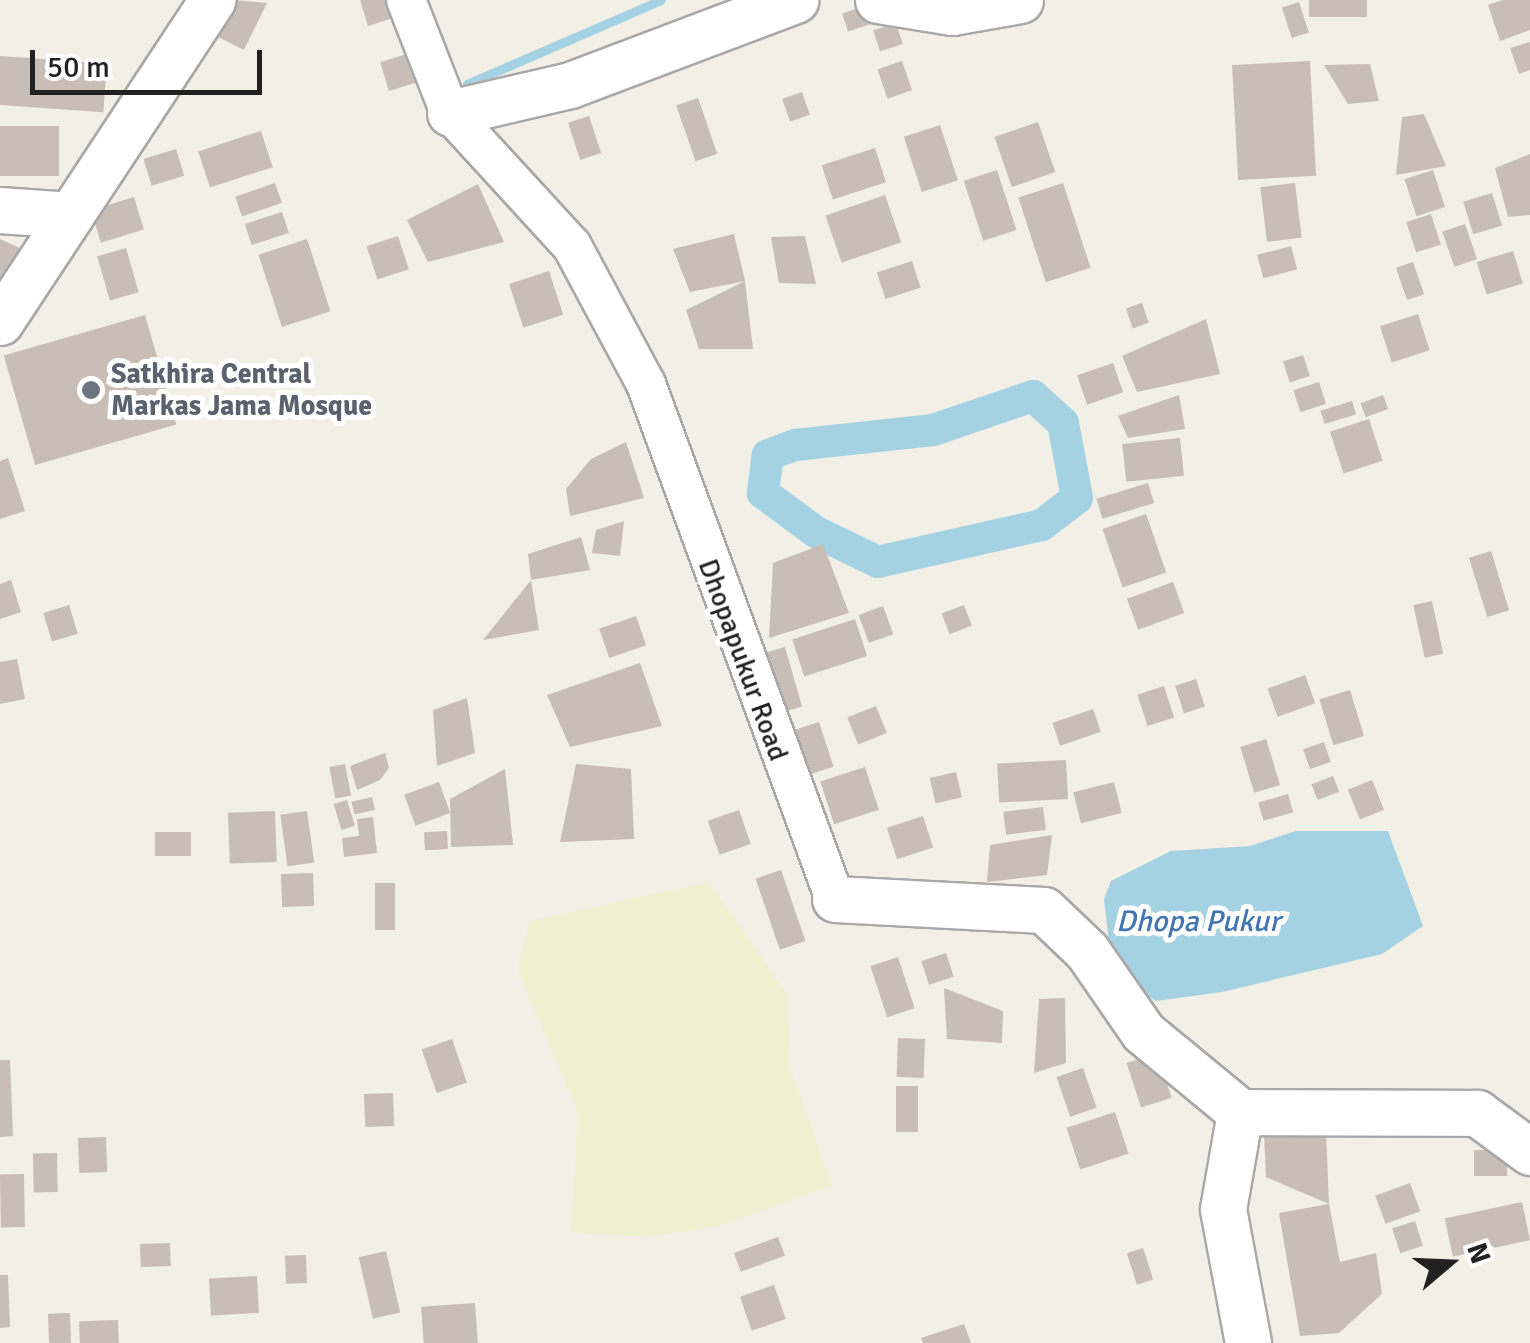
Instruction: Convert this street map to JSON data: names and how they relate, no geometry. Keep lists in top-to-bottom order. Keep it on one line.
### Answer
{"streets":{"street":["Dhopapukur Road"]},"water":["Dhopa Pukur"],"places":["Satkhira Central Markas Jama Mosque"],"scale_bar":"50 m","north":"right"}
